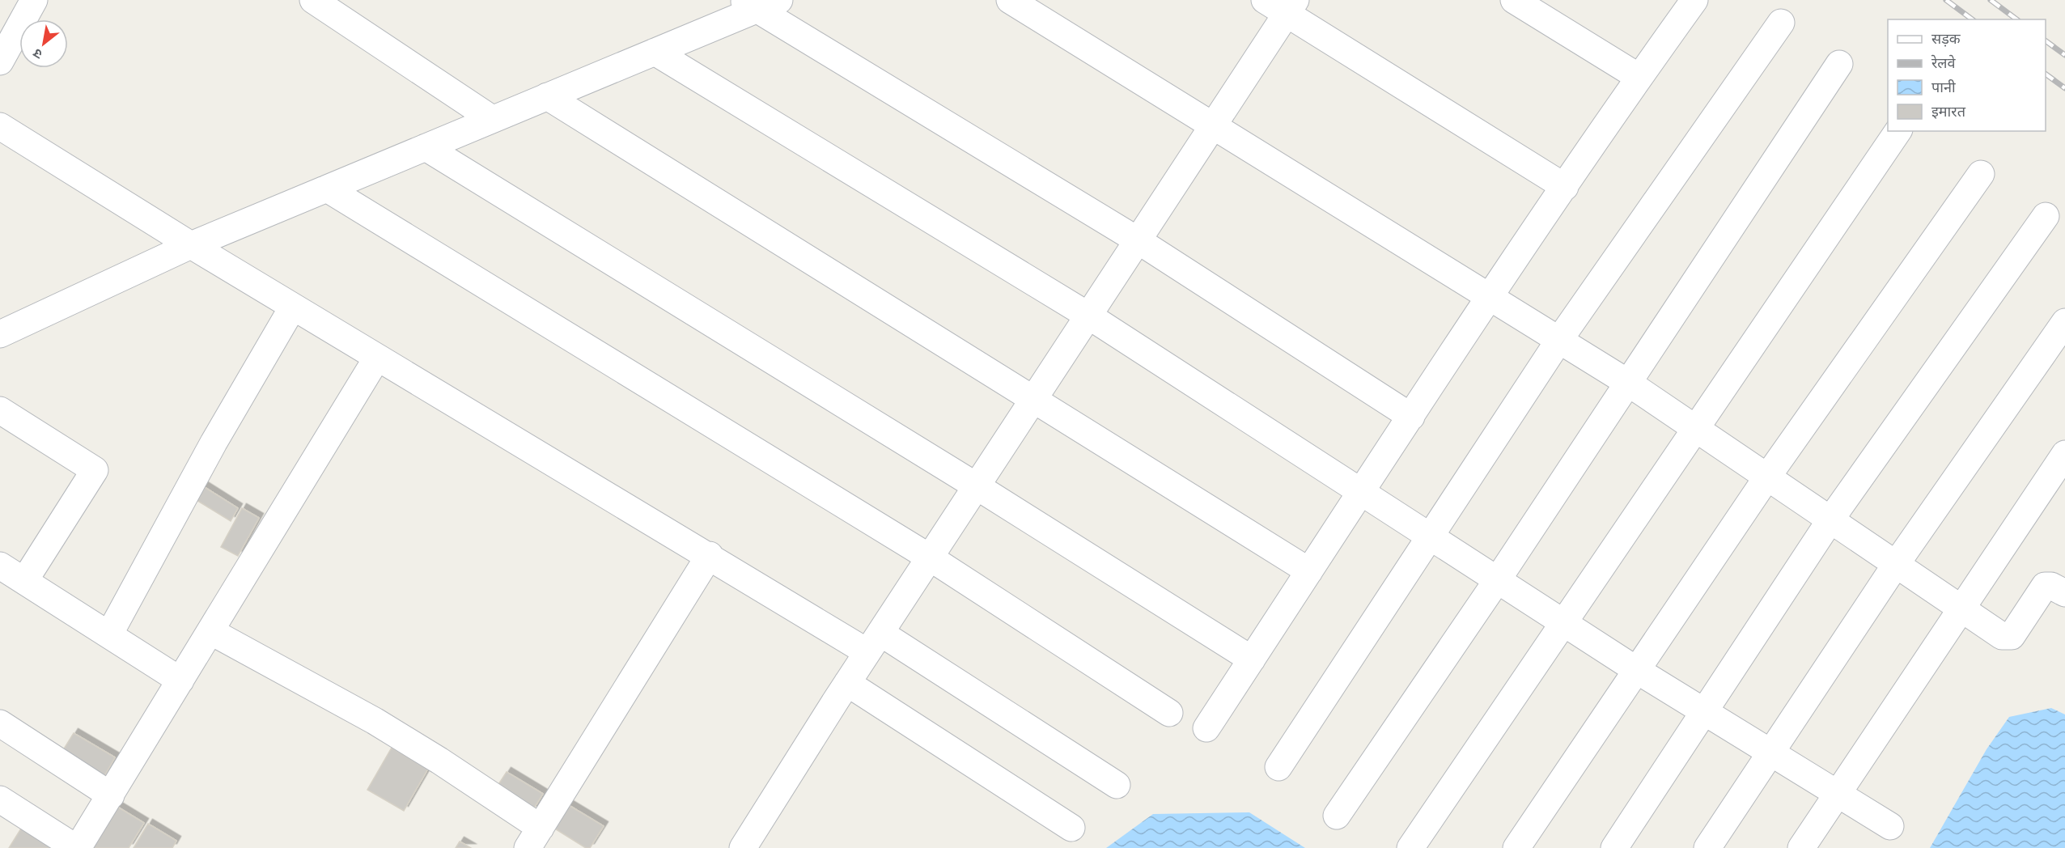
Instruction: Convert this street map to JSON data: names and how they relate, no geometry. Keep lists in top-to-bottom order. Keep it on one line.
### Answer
{"legend":["सड़क","रेलवे","पानी","इमारत"],"north":"bottom left"}
